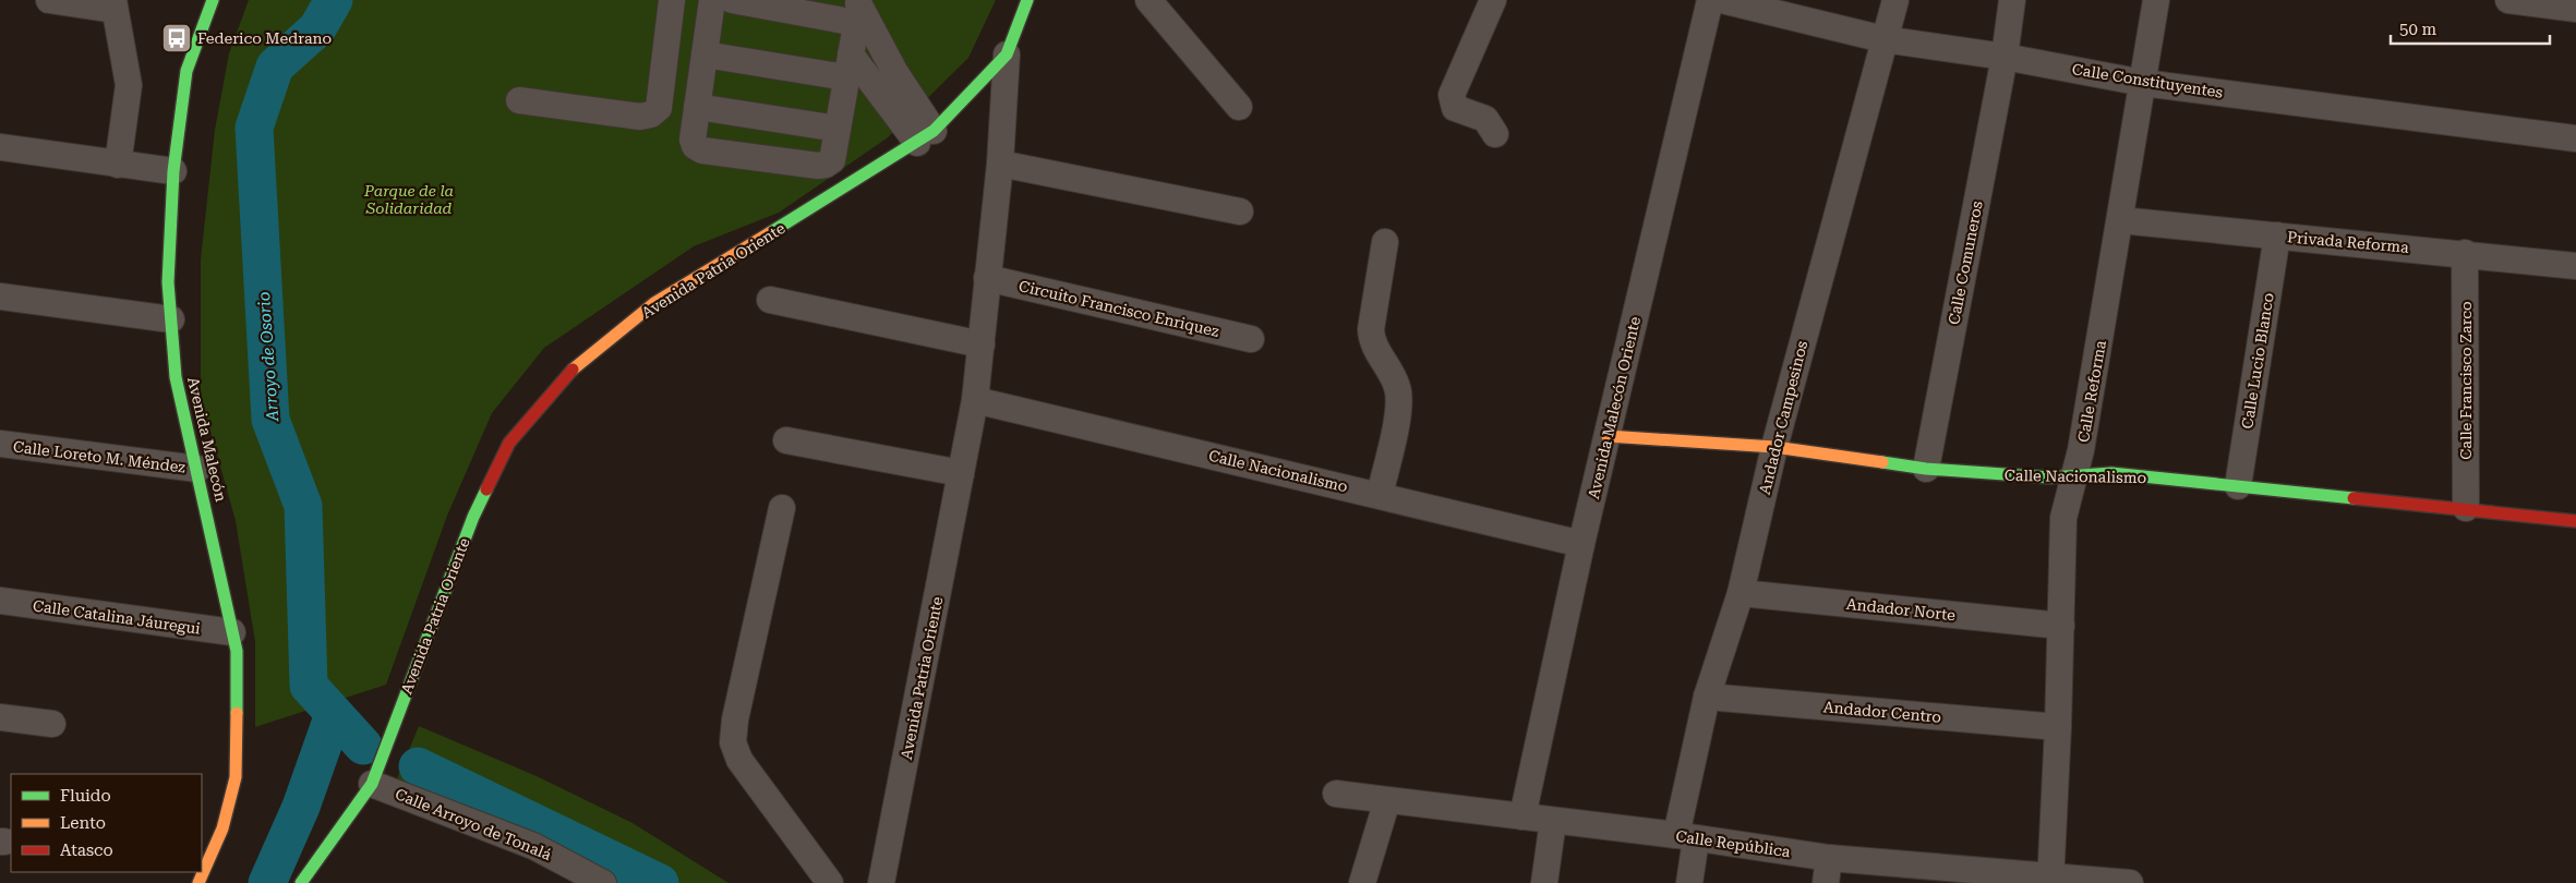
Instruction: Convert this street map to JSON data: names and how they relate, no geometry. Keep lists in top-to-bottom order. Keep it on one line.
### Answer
{"streets":{"street":["Calle Constituyentes","Privada Reforma","Calle Comuneros","Avenida Patria Oriente","Circuito Francisco Enriquez","Calle Lucio Blanco","Calle Francisco Zarco","Calle Reforma","Avenida Malecón Oriente","Andador Campesinos","Avenida Malecón","Calle Loreto M. Méndez","Calle Nacionalismo","Andador Norte","Calle Catalina Jáuregui","Andador Centro","Calle Arroyo de Tonalá","Calle República"]},"crossings":[["Calle Constituyentes","Calle Comuneros"],["Calle Constituyentes","Calle Reforma"],["Calle Constituyentes","Andador Campesinos"],["Privada Reforma","Calle Lucio Blanco"],["Privada Reforma","Calle Francisco Zarco"],["Privada Reforma","Calle Reforma"],["Calle Comuneros","Calle Nacionalismo"],["Avenida Patria Oriente","Circuito Francisco Enriquez"],["Avenida Patria Oriente","Calle Nacionalismo"],["Avenida Patria Oriente","Calle Arroyo de Tonalá"],["Calle Lucio Blanco","Calle Nacionalismo"],["Calle Francisco Zarco","Calle Nacionalismo"],["Calle Reforma","Calle Nacionalismo"],["Calle Reforma","Andador Norte"],["Calle Reforma","Andador Centro"],["Calle Reforma","Calle República"],["Avenida Malecón Oriente","Calle Nacionalismo"],["Avenida Malecón Oriente","Calle República"],["Andador Campesinos","Calle Nacionalismo"],["Andador Campesinos","Andador Norte"],["Andador Campesinos","Andador Centro"],["Andador Campesinos","Calle República"],["Avenida Malecón","Calle Loreto M. Méndez"],["Avenida Malecón","Calle Catalina Jáuregui"]],"water":["Arroyo de Osorio"],"parks":["Parque de la Solidaridad"],"places":{"bus stop":["Federico Medrano"]},"legend":["Fluido","Lento","Atasco"],"scale_bar":"50 m"}
